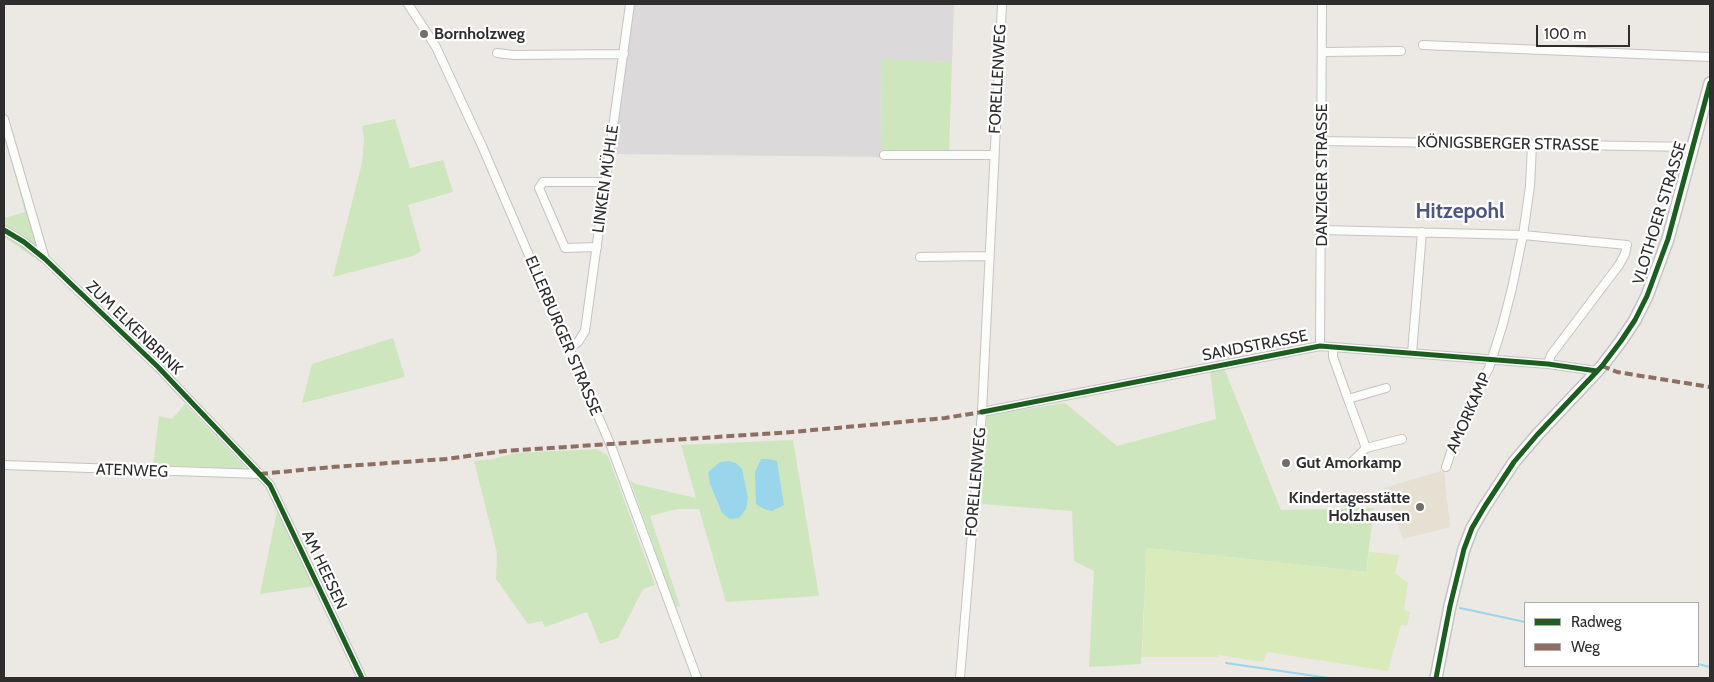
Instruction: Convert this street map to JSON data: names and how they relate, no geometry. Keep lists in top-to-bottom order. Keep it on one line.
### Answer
{"streets":{"street":["FORELLENWEG","KÖNIGSBERGER STRASSE","DANZIGER STRASSE","LINKEN MÜHLE","VLOTHOER STRASSE","ZUM ELKENBRINK","ELLERBURGER STRASSE","SANDSTRASSE","AMORKAMP","ATENWEG","AM HEESEN"]},"crossings":[["FORELLENWEG","SANDSTRASSE"],["KÖNIGSBERGER STRASSE","DANZIGER STRASSE"],["KÖNIGSBERGER STRASSE","VLOTHOER STRASSE"],["KÖNIGSBERGER STRASSE","AMORKAMP"],["DANZIGER STRASSE","SANDSTRASSE"],["LINKEN MÜHLE","ELLERBURGER STRASSE"],["VLOTHOER STRASSE","SANDSTRASSE"],["ZUM ELKENBRINK","ATENWEG"],["ZUM ELKENBRINK","AM HEESEN"],["SANDSTRASSE","AMORKAMP"],["ATENWEG","AM HEESEN"]],"districts":["Hitzepohl"],"places":["Bornholzweg","Gut Amorkamp","Kindertagesstätte Holzhausen"],"legend":["Radweg","Weg"],"scale_bar":"100 m"}
